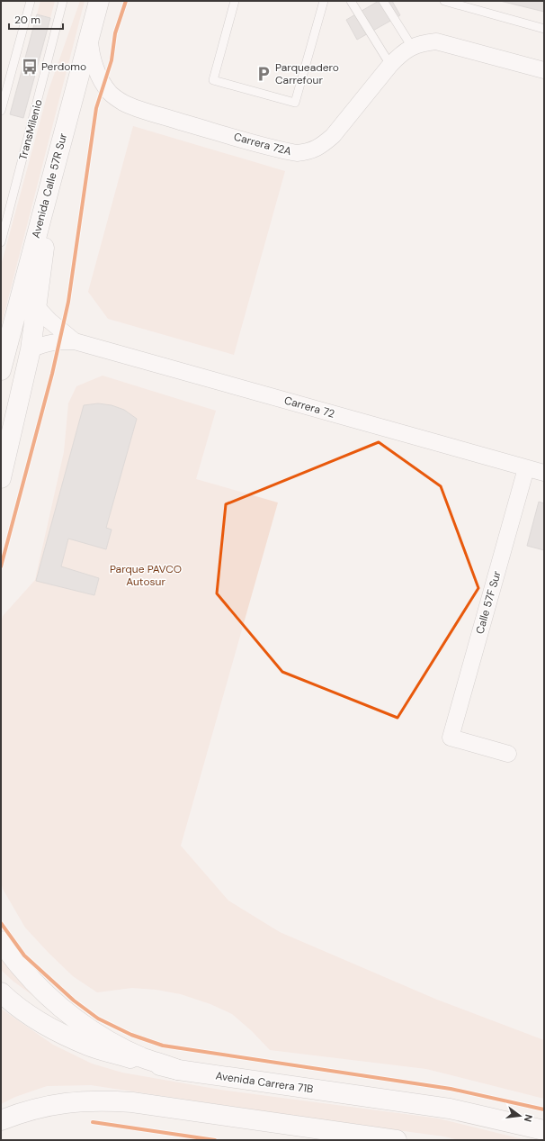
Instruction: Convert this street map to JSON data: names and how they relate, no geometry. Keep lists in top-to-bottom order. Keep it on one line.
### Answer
{"streets":{"main road":["Avenida Calle 57R Sur","Avenida Carrera 71B"],"street":["Carrera 72A","Carrera 72","Calle 57F Sur"],"lane":["TransMilenio"]},"crossings":[["Carrera 72A","Avenida Calle 57R Sur"],["Carrera 72","Calle 57F Sur"]],"parks":["Parque PAVCO Autosur"],"places":{"bus stop":["Perdomo"],"parking":["Parqueadero Carrefour"]},"scale_bar":"20 m","north":"right"}
